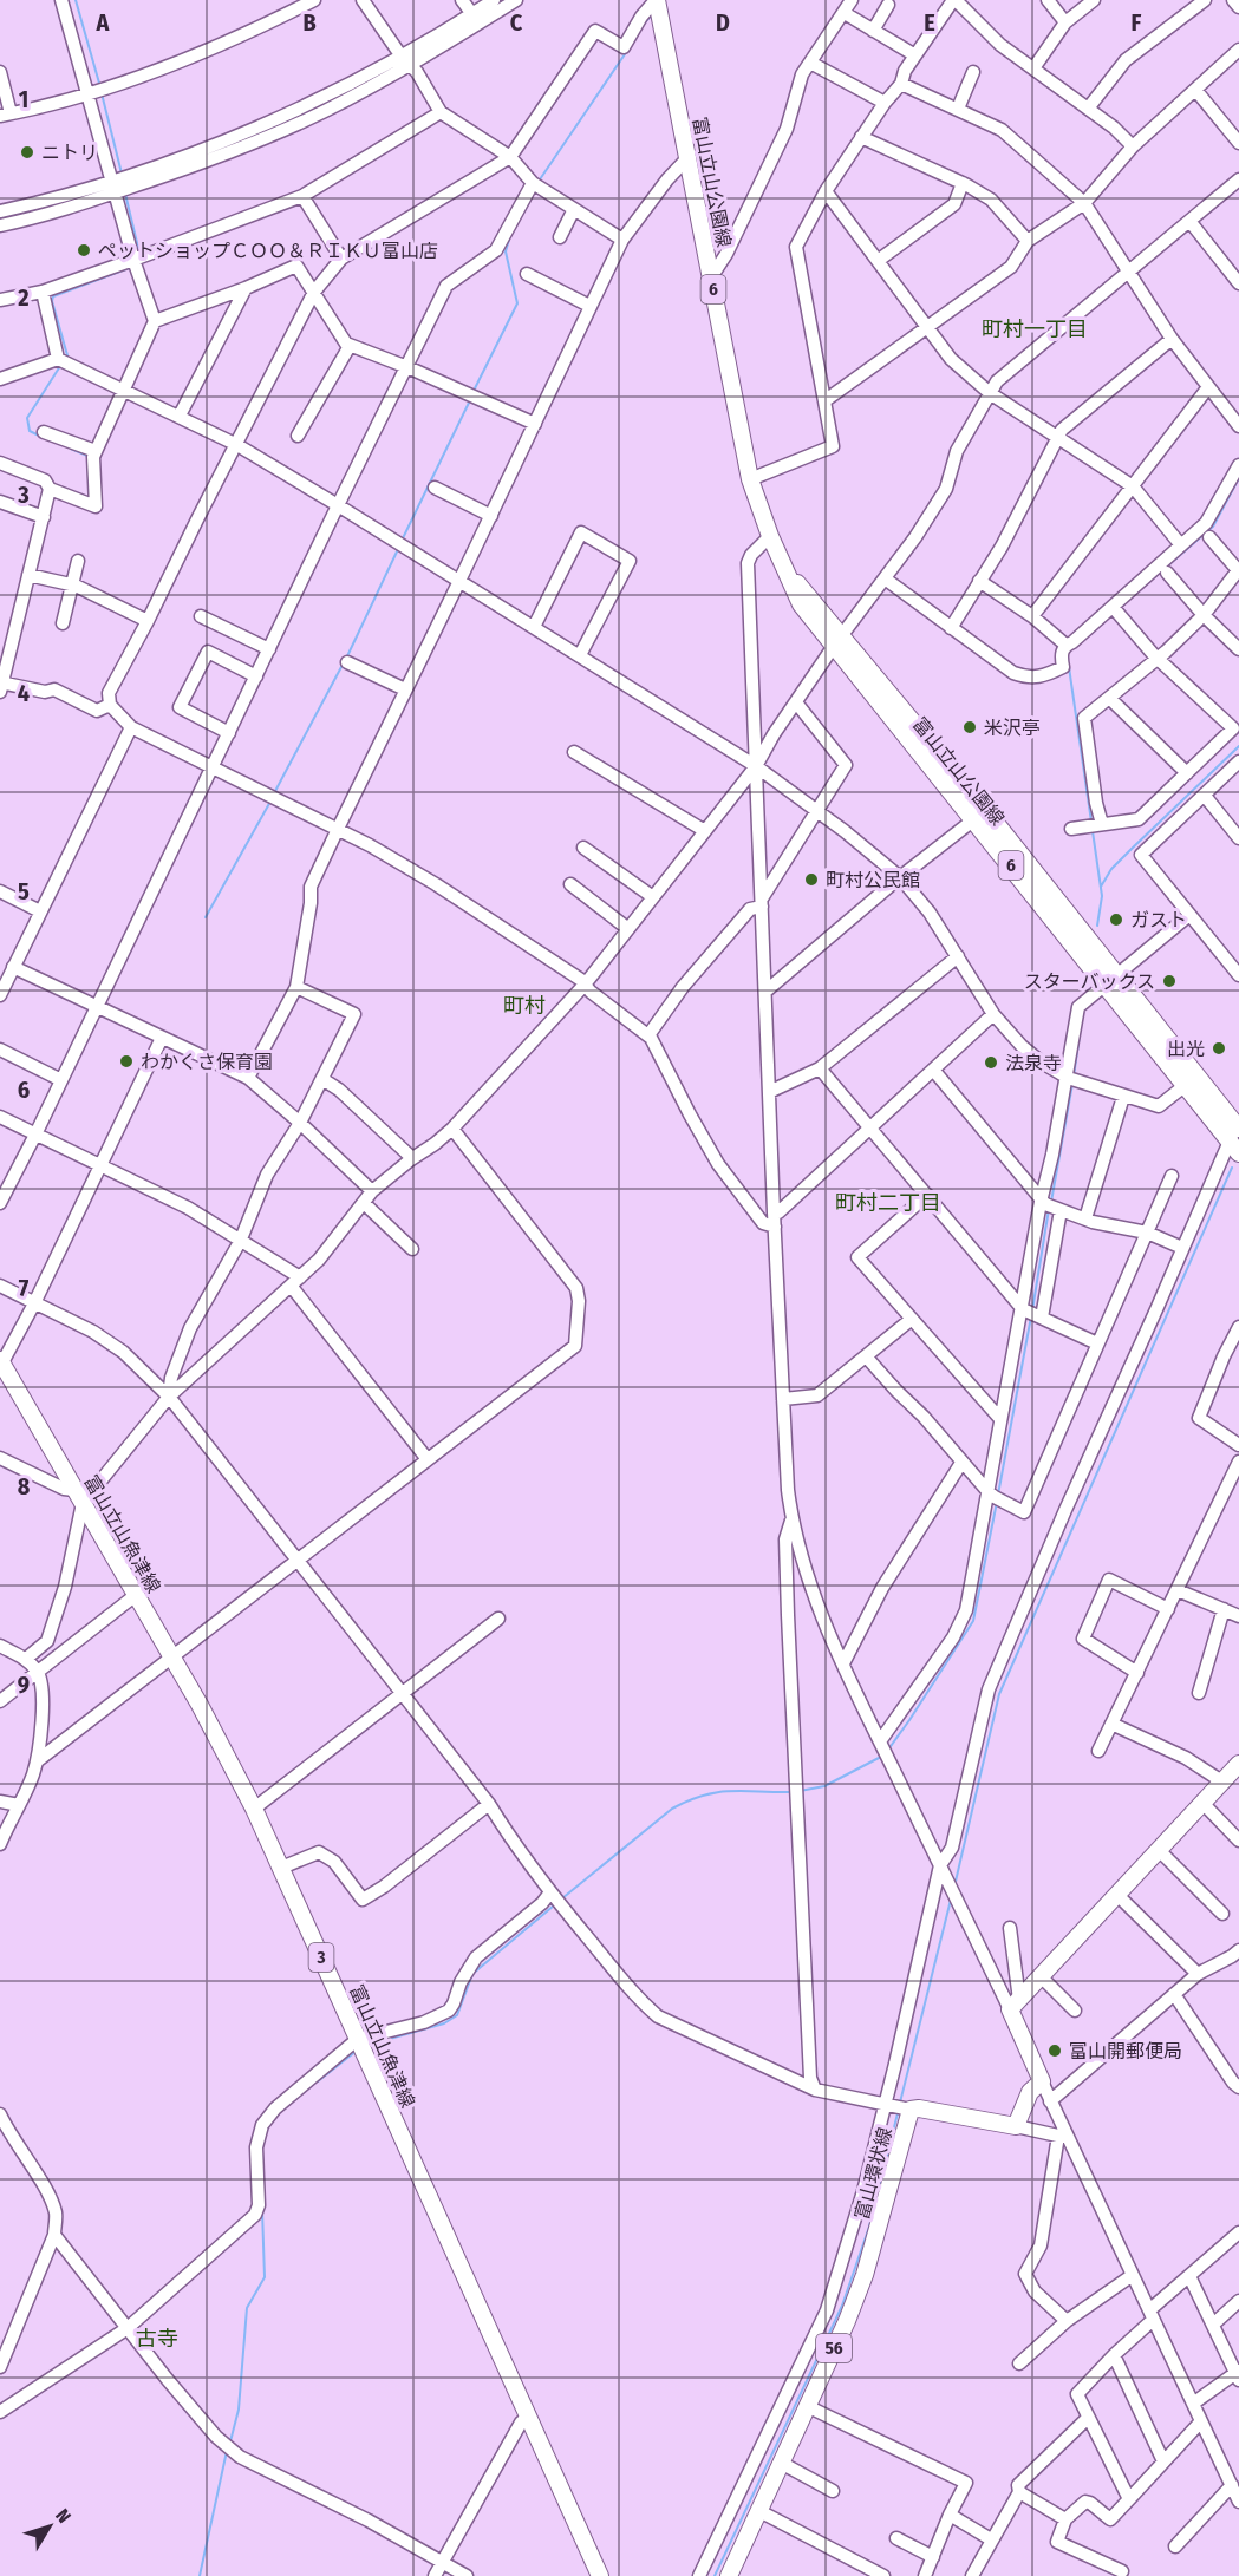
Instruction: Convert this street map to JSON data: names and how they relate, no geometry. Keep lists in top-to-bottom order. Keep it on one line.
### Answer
{"streets":{"main road":["富山立山公園線","6","富山立山魚津線","3","富山環状線","56"]},"districts":["町村一丁目","町村","町村二丁目","古寺"],"places":["ニトリ","ペットショップＣＯＯ＆ＲＩＫＵ富山店","米沢亭","町村公民館","ガスト","スターバックス","出光","わかくさ保育園","法泉寺","富山開郵便局"],"north":"top right","grid":{"columns":["A","B","C","D","E","F"],"rows":["1","2","3","4","5","6","7","8","9"]}}
